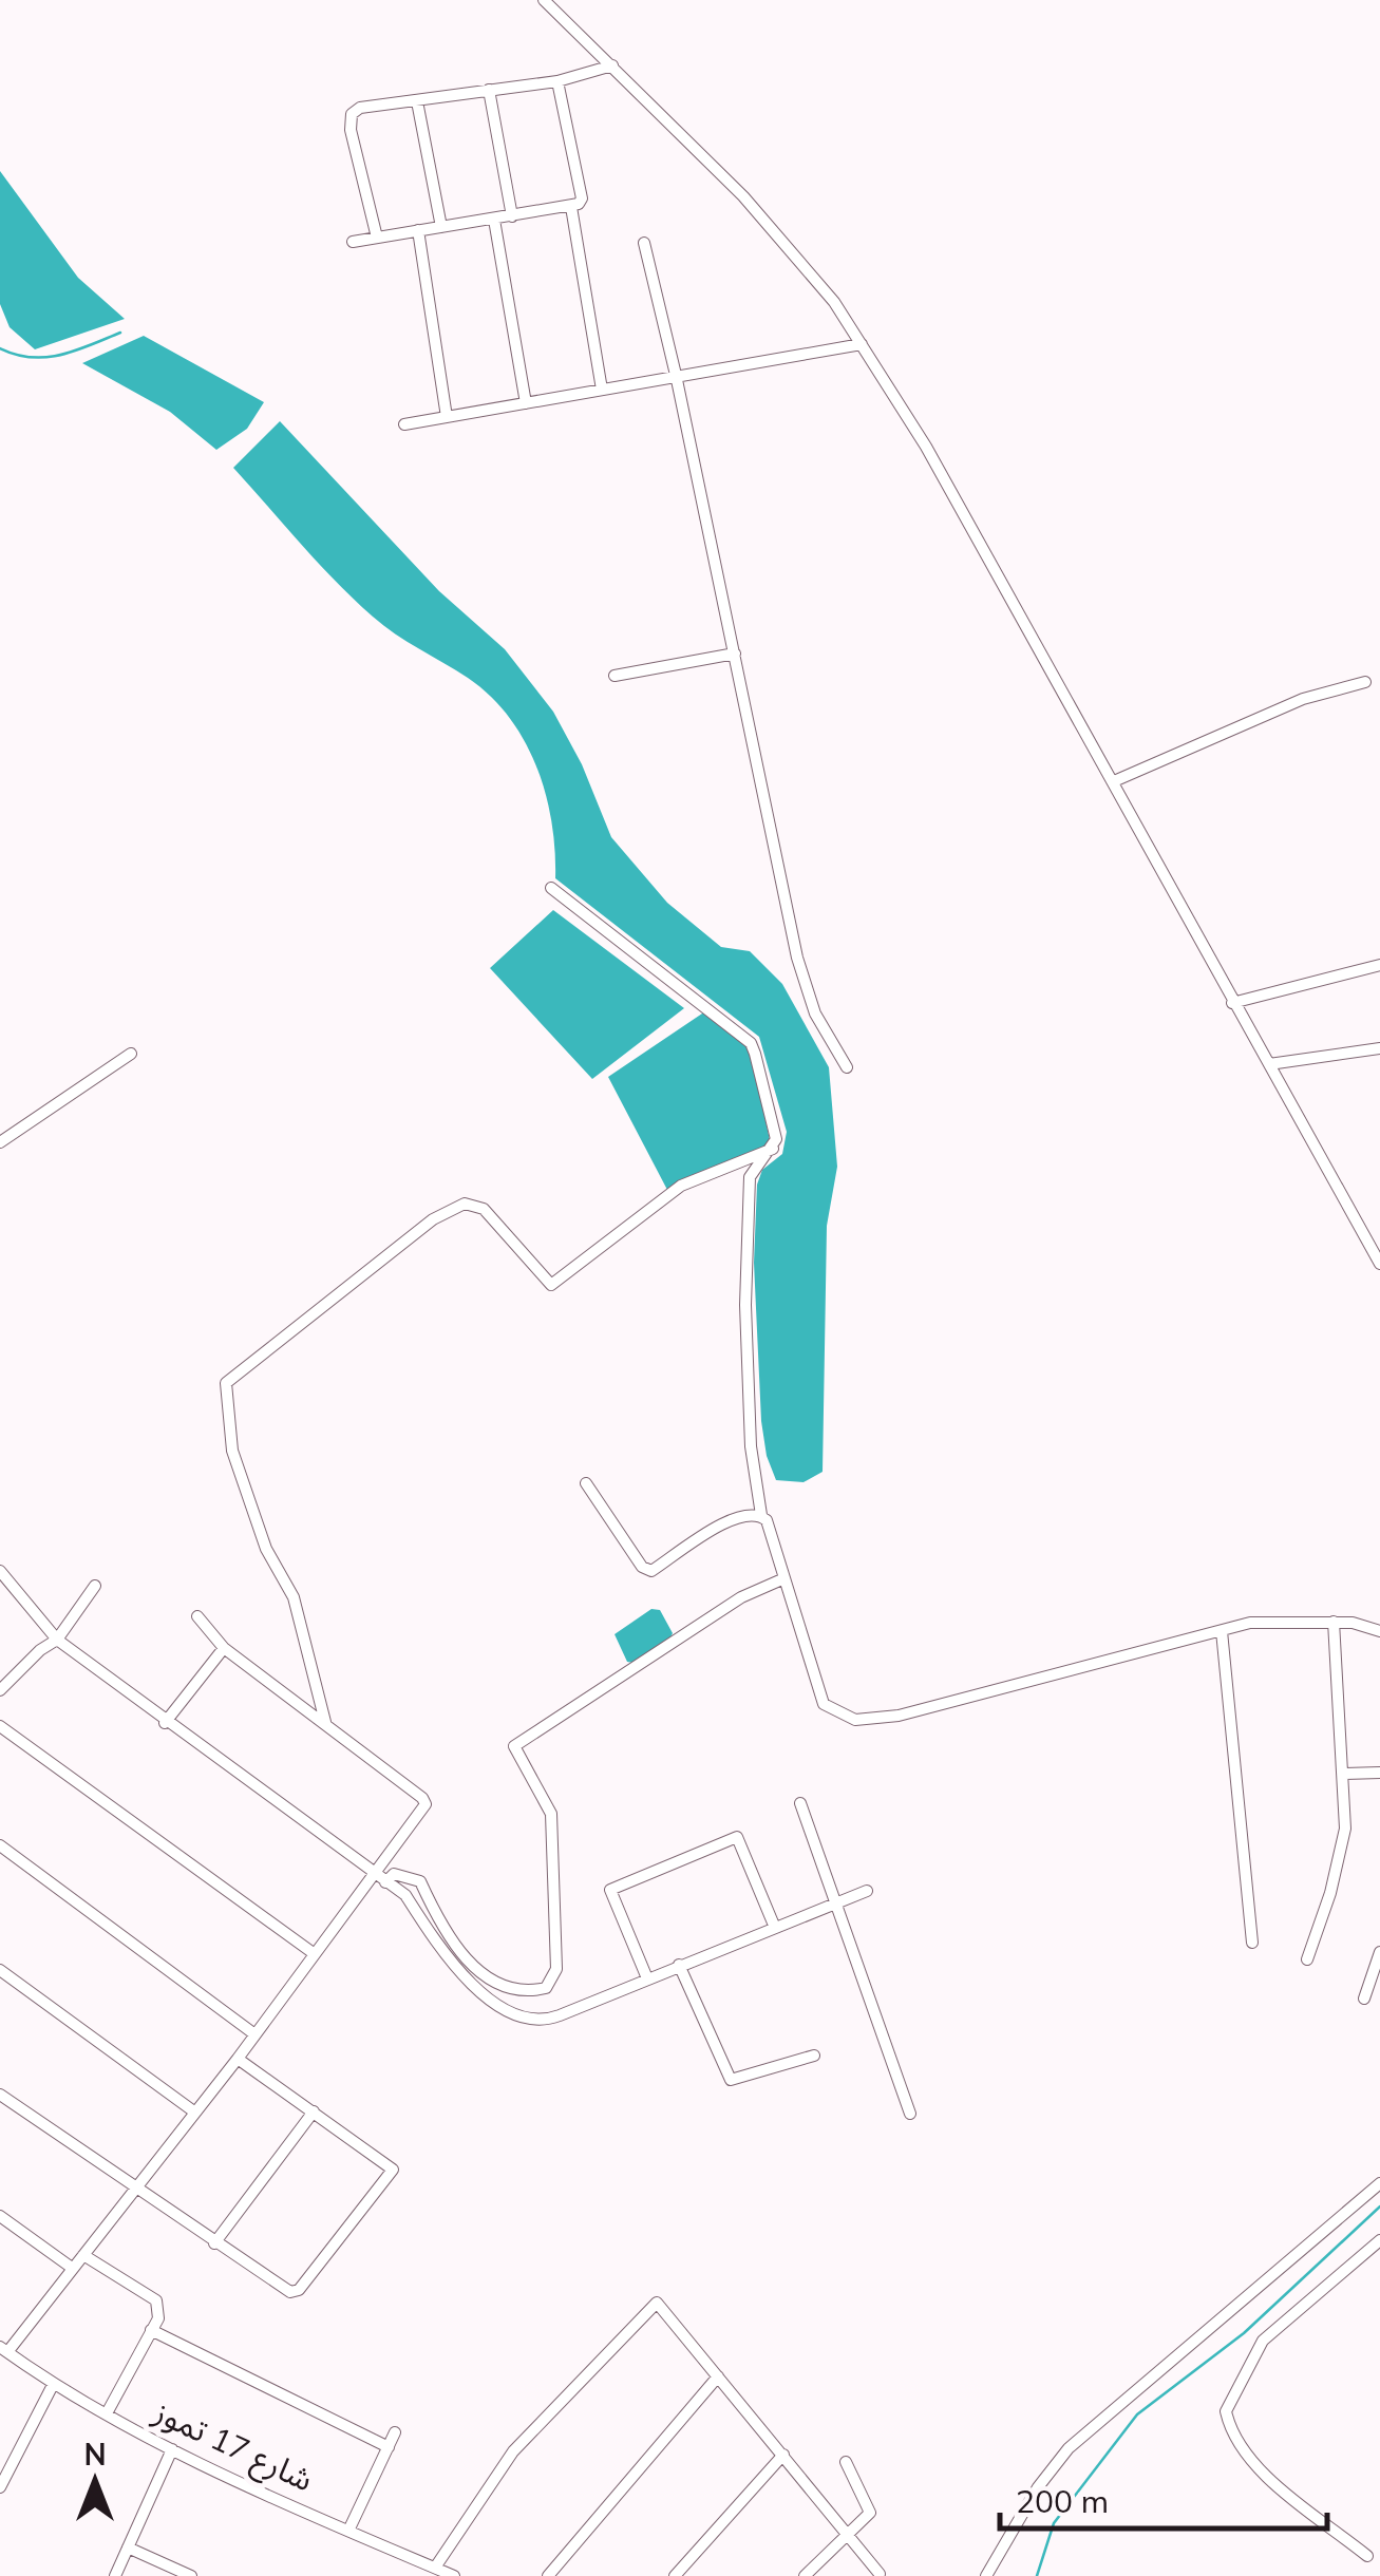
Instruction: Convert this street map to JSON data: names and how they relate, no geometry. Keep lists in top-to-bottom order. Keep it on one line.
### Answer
{"streets":{"street":["شارع 17 تموز"]},"scale_bar":"200 m","north":"top"}
